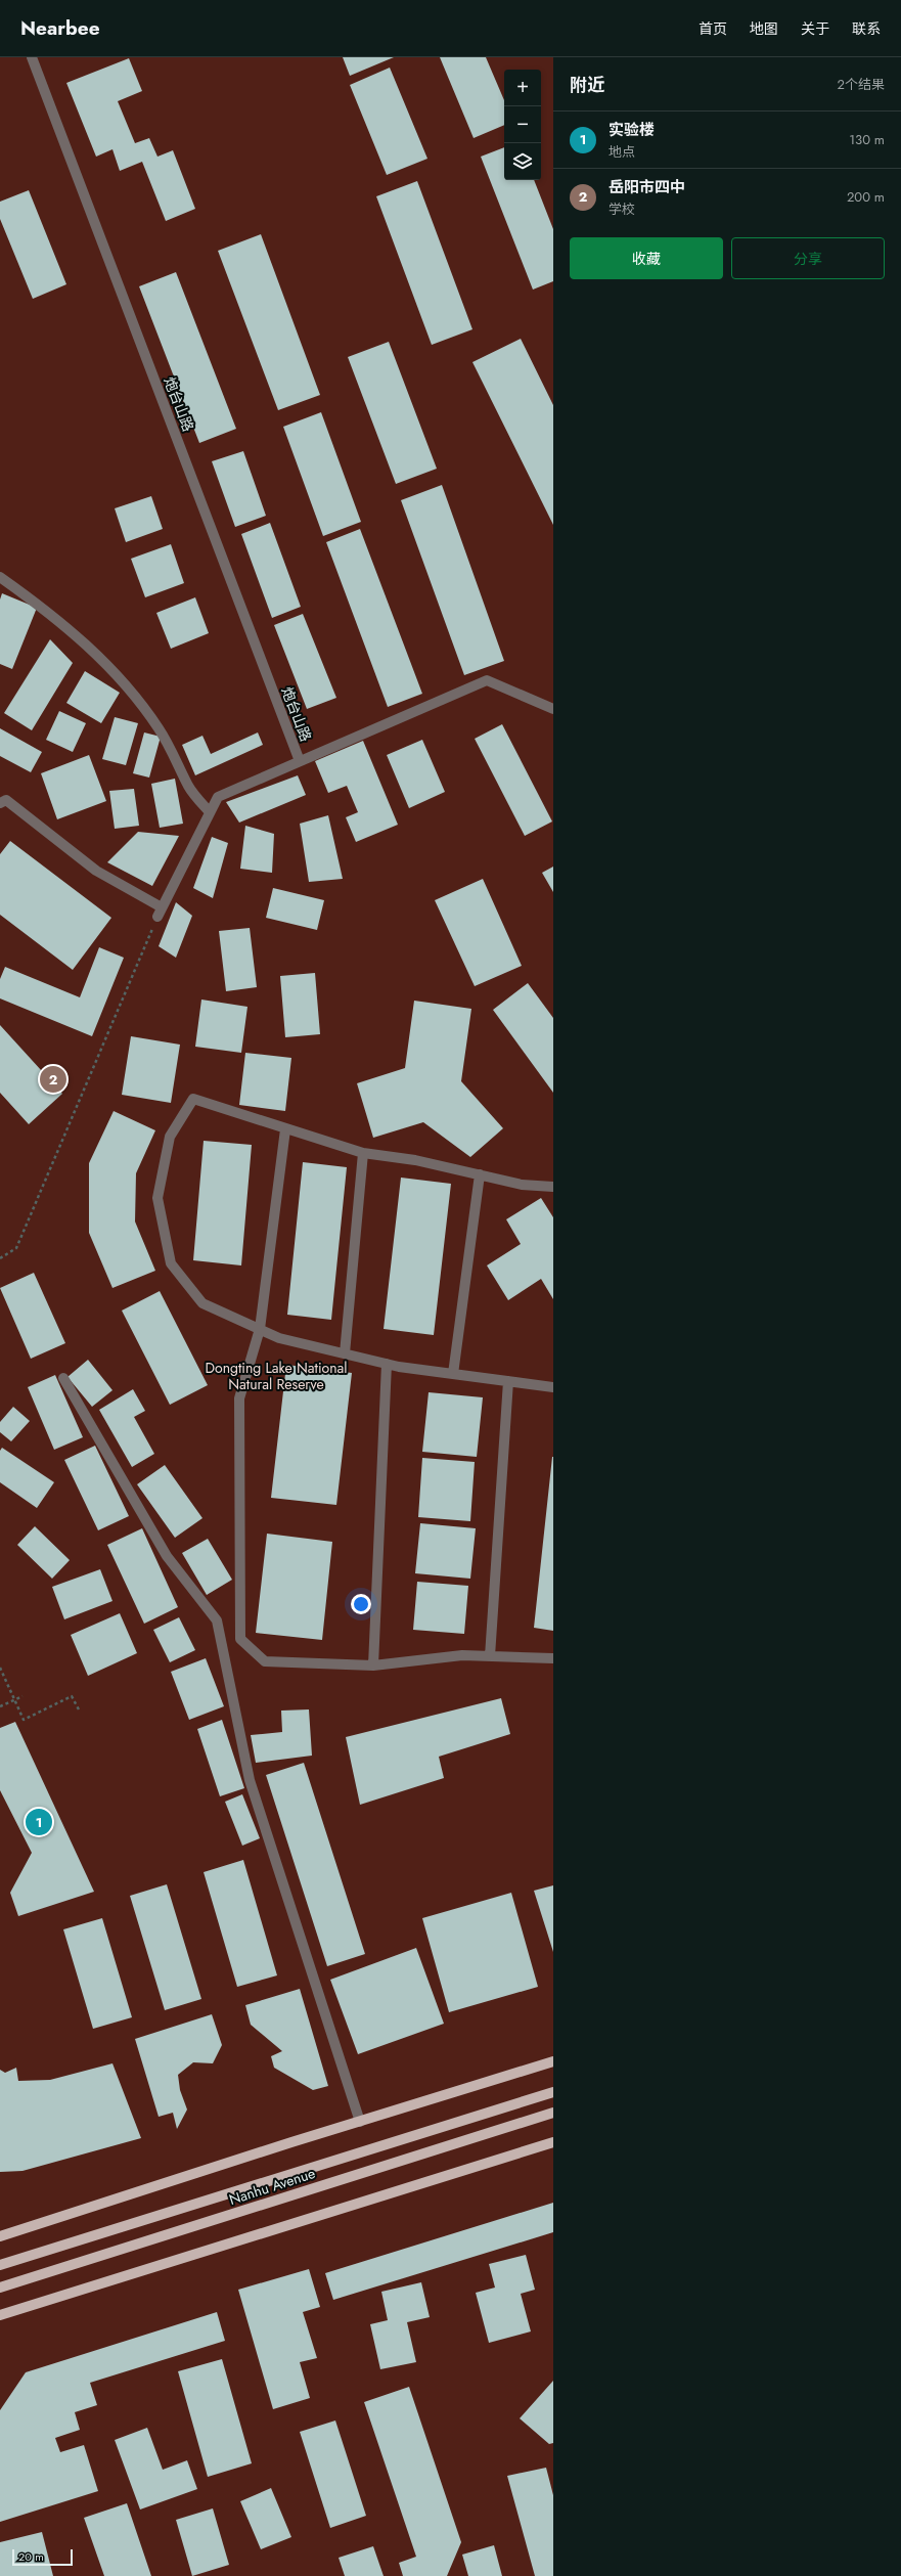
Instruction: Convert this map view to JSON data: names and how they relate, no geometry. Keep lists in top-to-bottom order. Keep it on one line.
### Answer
{"streets":{"main road":["Nanhu Avenue"],"street":["炮台山路"]},"parks":["Dongting Lake National Natural Reserve"],"scale_bar":"20 m","page":{"header":"Nearbee","nav":["首页","地图","关于","联系"],"heading":["附近","2个结果"],"map_buttons":["+","−"],"list":[{"mark":"1","name":"实验楼","note":"地点","value":"130 m"},{"mark":"2","name":"岳阳市四中","note":"学校","value":"200 m"}],"buttons":["收藏","分享"],"pins":["2","1"],"scale":"20 m"}}
